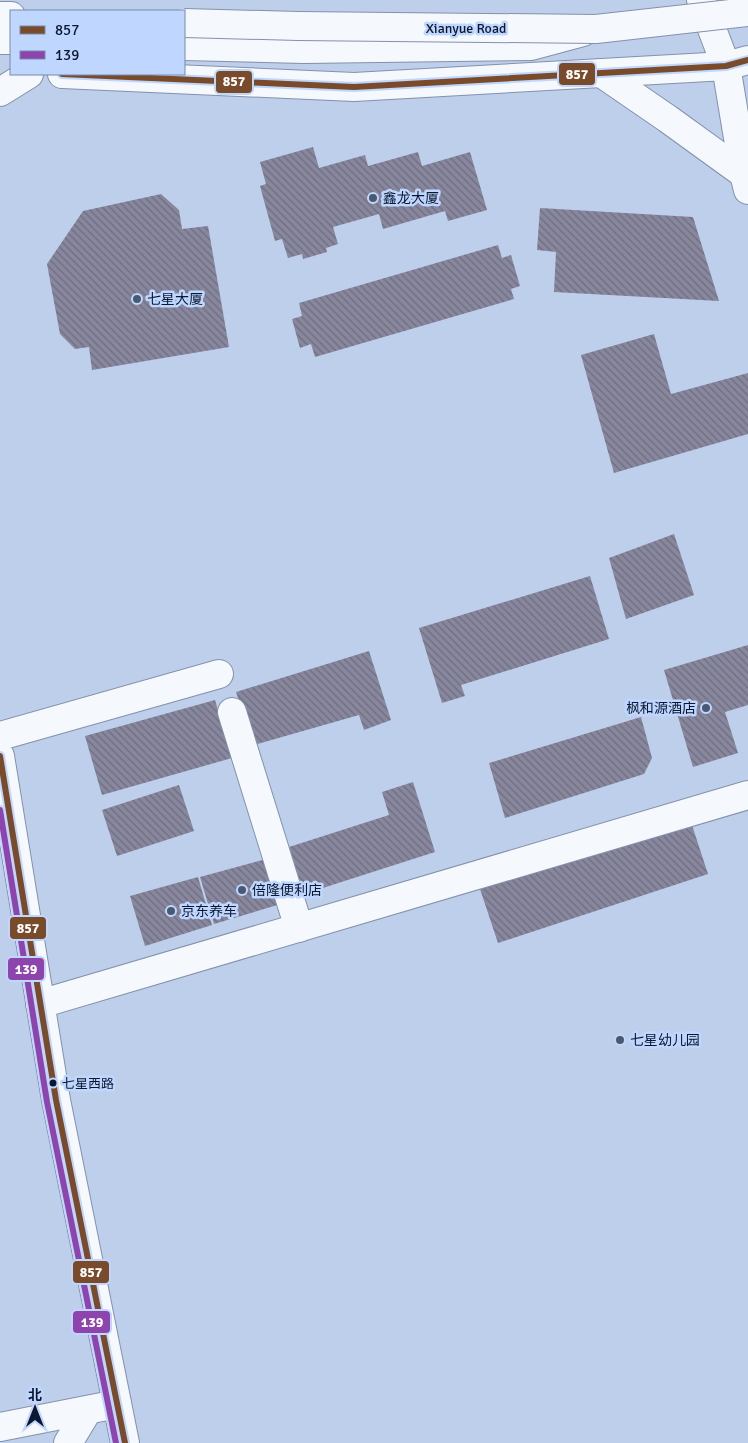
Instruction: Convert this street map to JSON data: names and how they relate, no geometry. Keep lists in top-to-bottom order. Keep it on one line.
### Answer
{"streets":{"main road":["Xianyue Road"]},"places":["鑫龙大厦","七星大厦","枫和源酒店","倍隆便利店","京东养车","七星幼儿园","七星西路"],"lines":["transit line 857","transit line 139"],"legend":["857","139"],"north":"top"}
